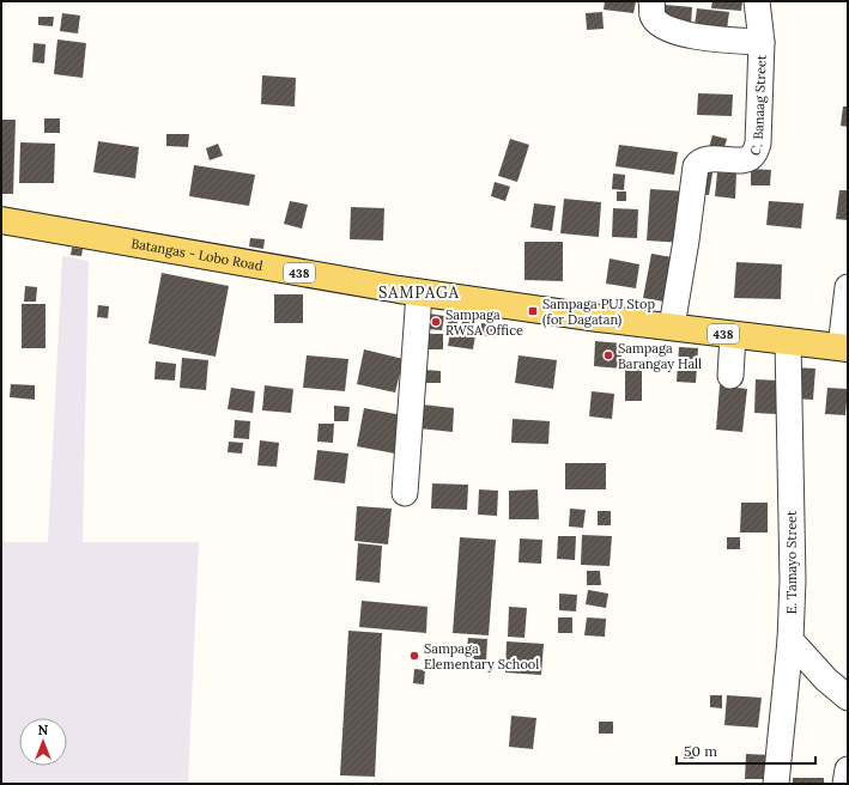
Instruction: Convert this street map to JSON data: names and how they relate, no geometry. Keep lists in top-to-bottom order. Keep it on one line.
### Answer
{"streets":{"main road":["Batangas - Lobo Road","438"],"street":["C. Banaag Street","E. Tamayo Street"]},"crossings":[["C. Banaag Street","Batangas - Lobo Road"],["Batangas - Lobo Road","E. Tamayo Street"]],"districts":["SAMPAGA"],"places":{"transit":["Sampaga PUJ Stop (for Dagatan)"],"other":["Sampaga RWSA Office","Sampaga Barangay Hall","Sampaga Elementary School"]},"scale_bar":"50 m","north":"top"}
